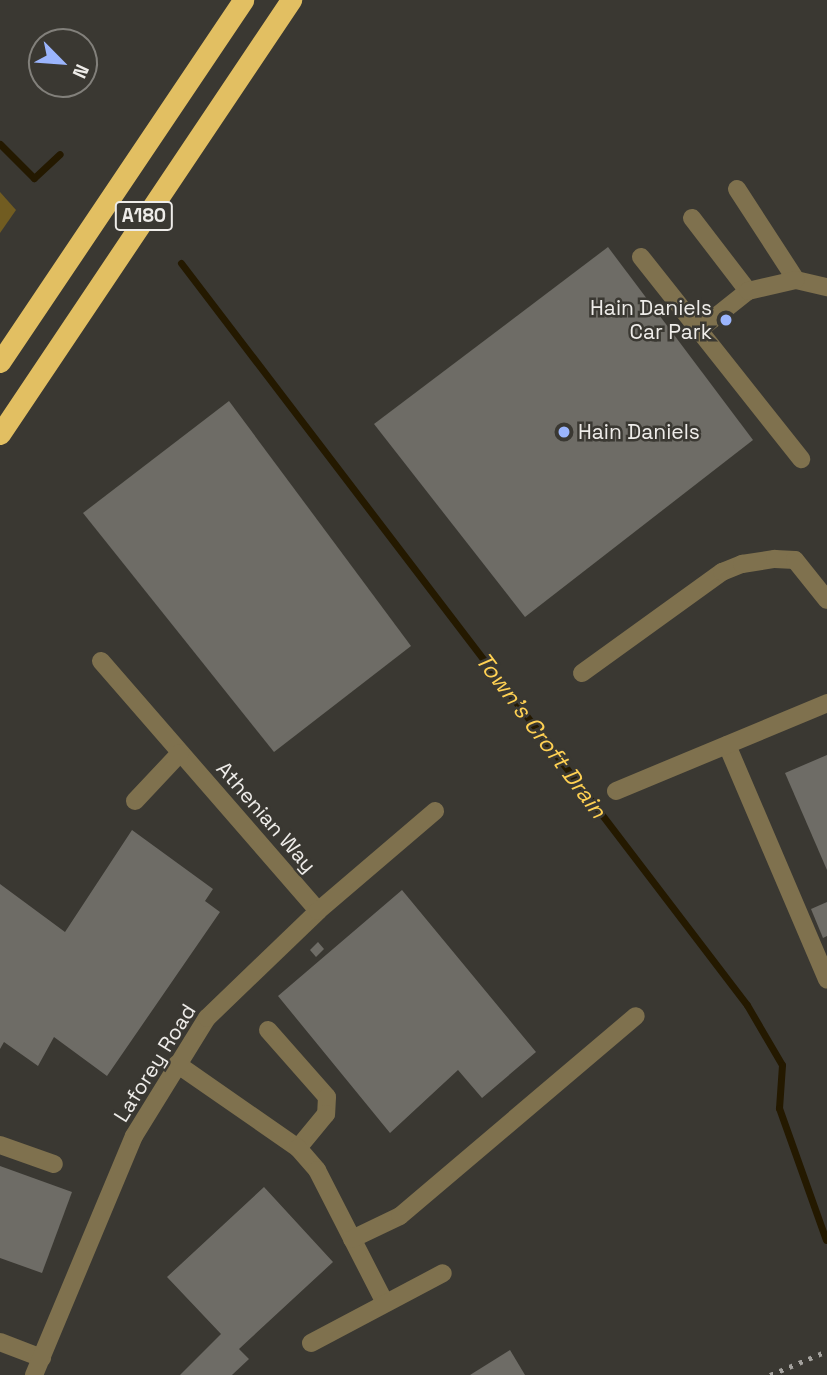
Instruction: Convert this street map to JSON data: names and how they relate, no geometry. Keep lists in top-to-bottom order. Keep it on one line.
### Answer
{"streets":{"highway":["A180"],"street":["Athenian Way","Laforey Road"]},"crossings":[["Athenian Way","Laforey Road"]],"water":["Town's Croft Drain"],"places":["Hain Daniels Car Park","Hain Daniels"],"north":"bottom right"}
